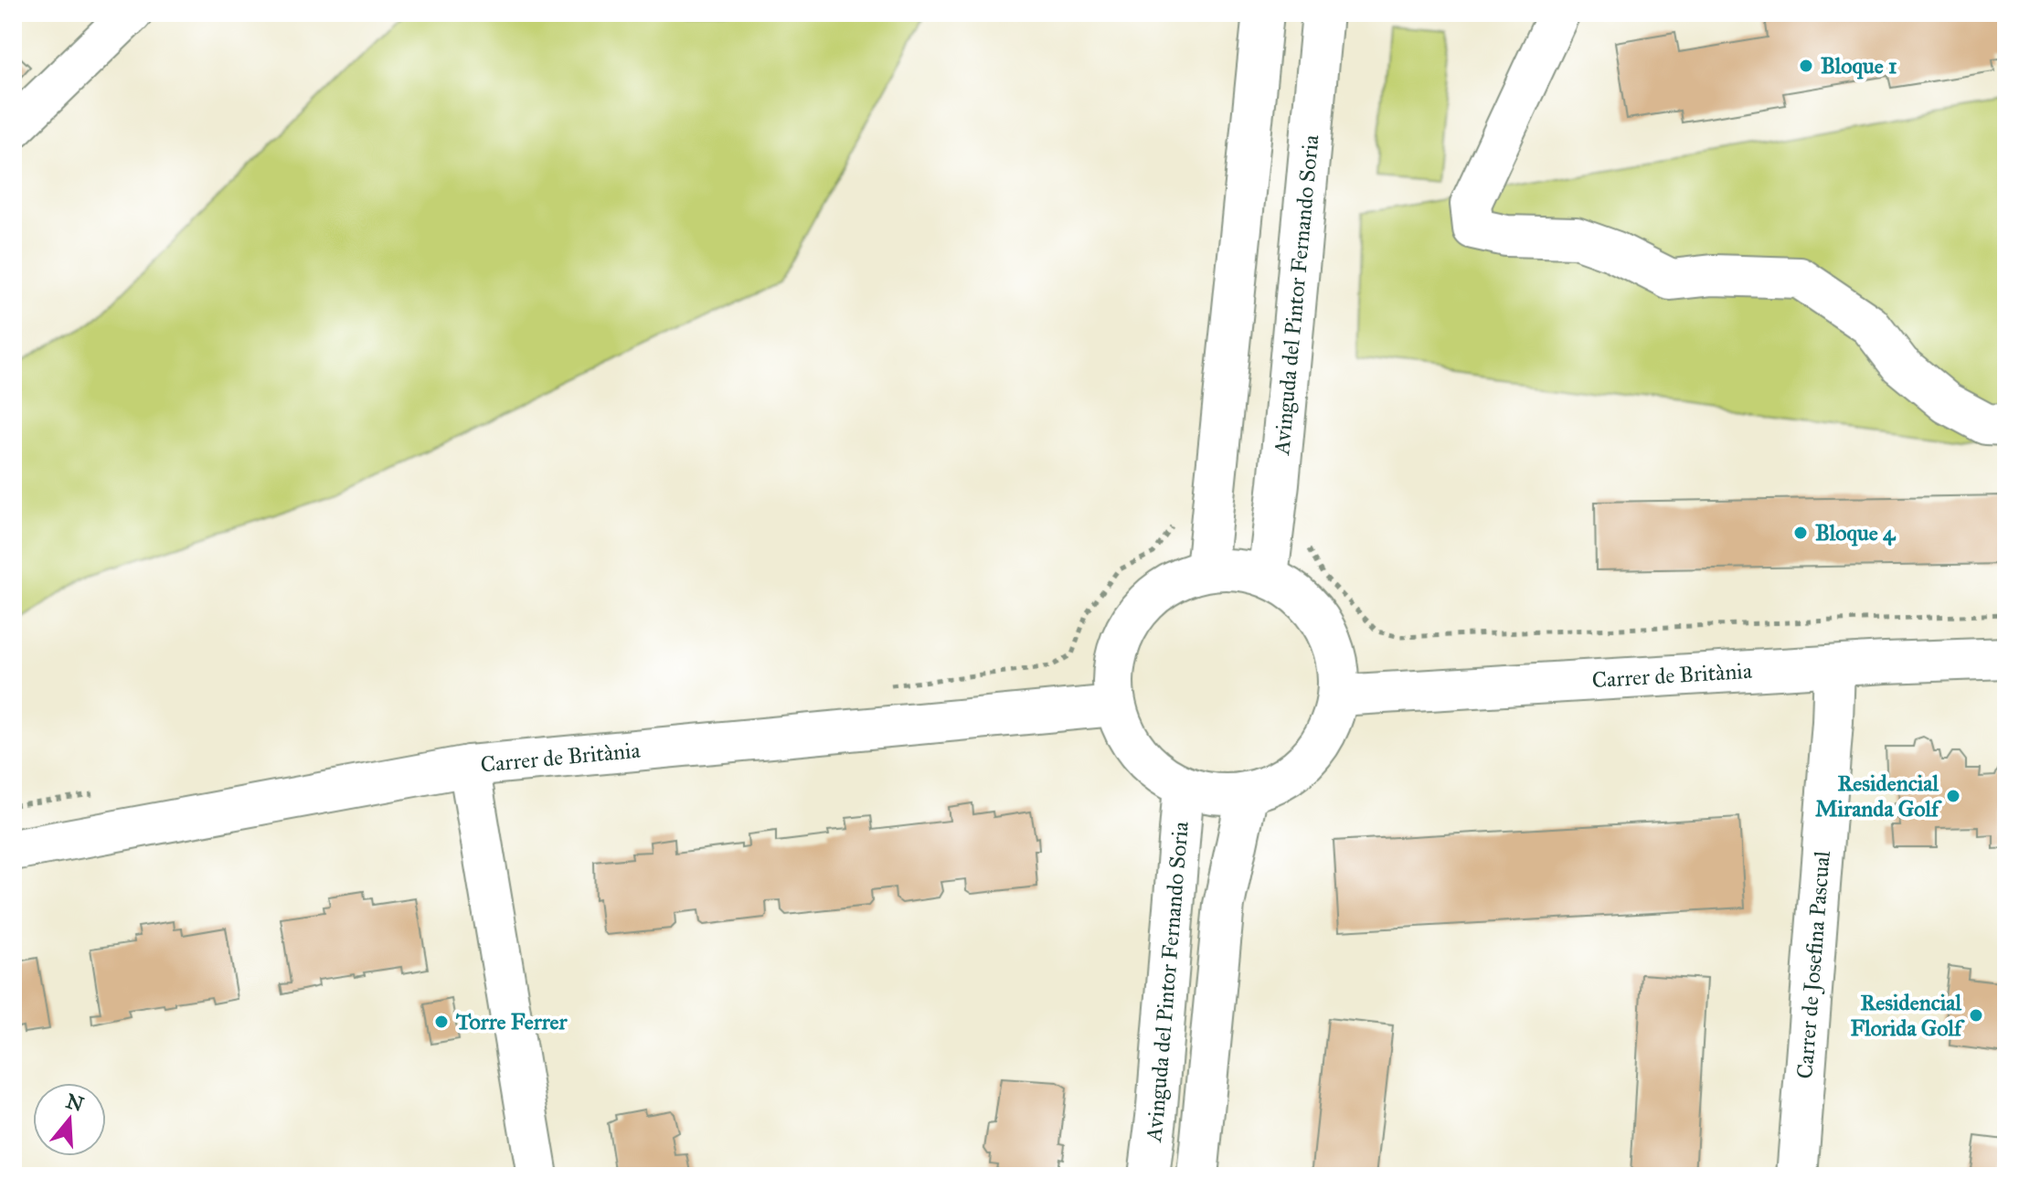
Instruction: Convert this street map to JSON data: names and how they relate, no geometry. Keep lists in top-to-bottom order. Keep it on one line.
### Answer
{"streets":{"street":["Avinguda del Pintor Fernando Soria","Carrer de Britània","Carrer de Josefina Pascual"]},"crossings":[["Avinguda del Pintor Fernando Soria","Carrer de Britània"],["Carrer de Britània","Carrer de Josefina Pascual"]],"places":["Bloque 1","Bloque 4","Residencial Miranda Golf","Residencial Florida Golf","Torre Ferrer"],"north":"top"}
